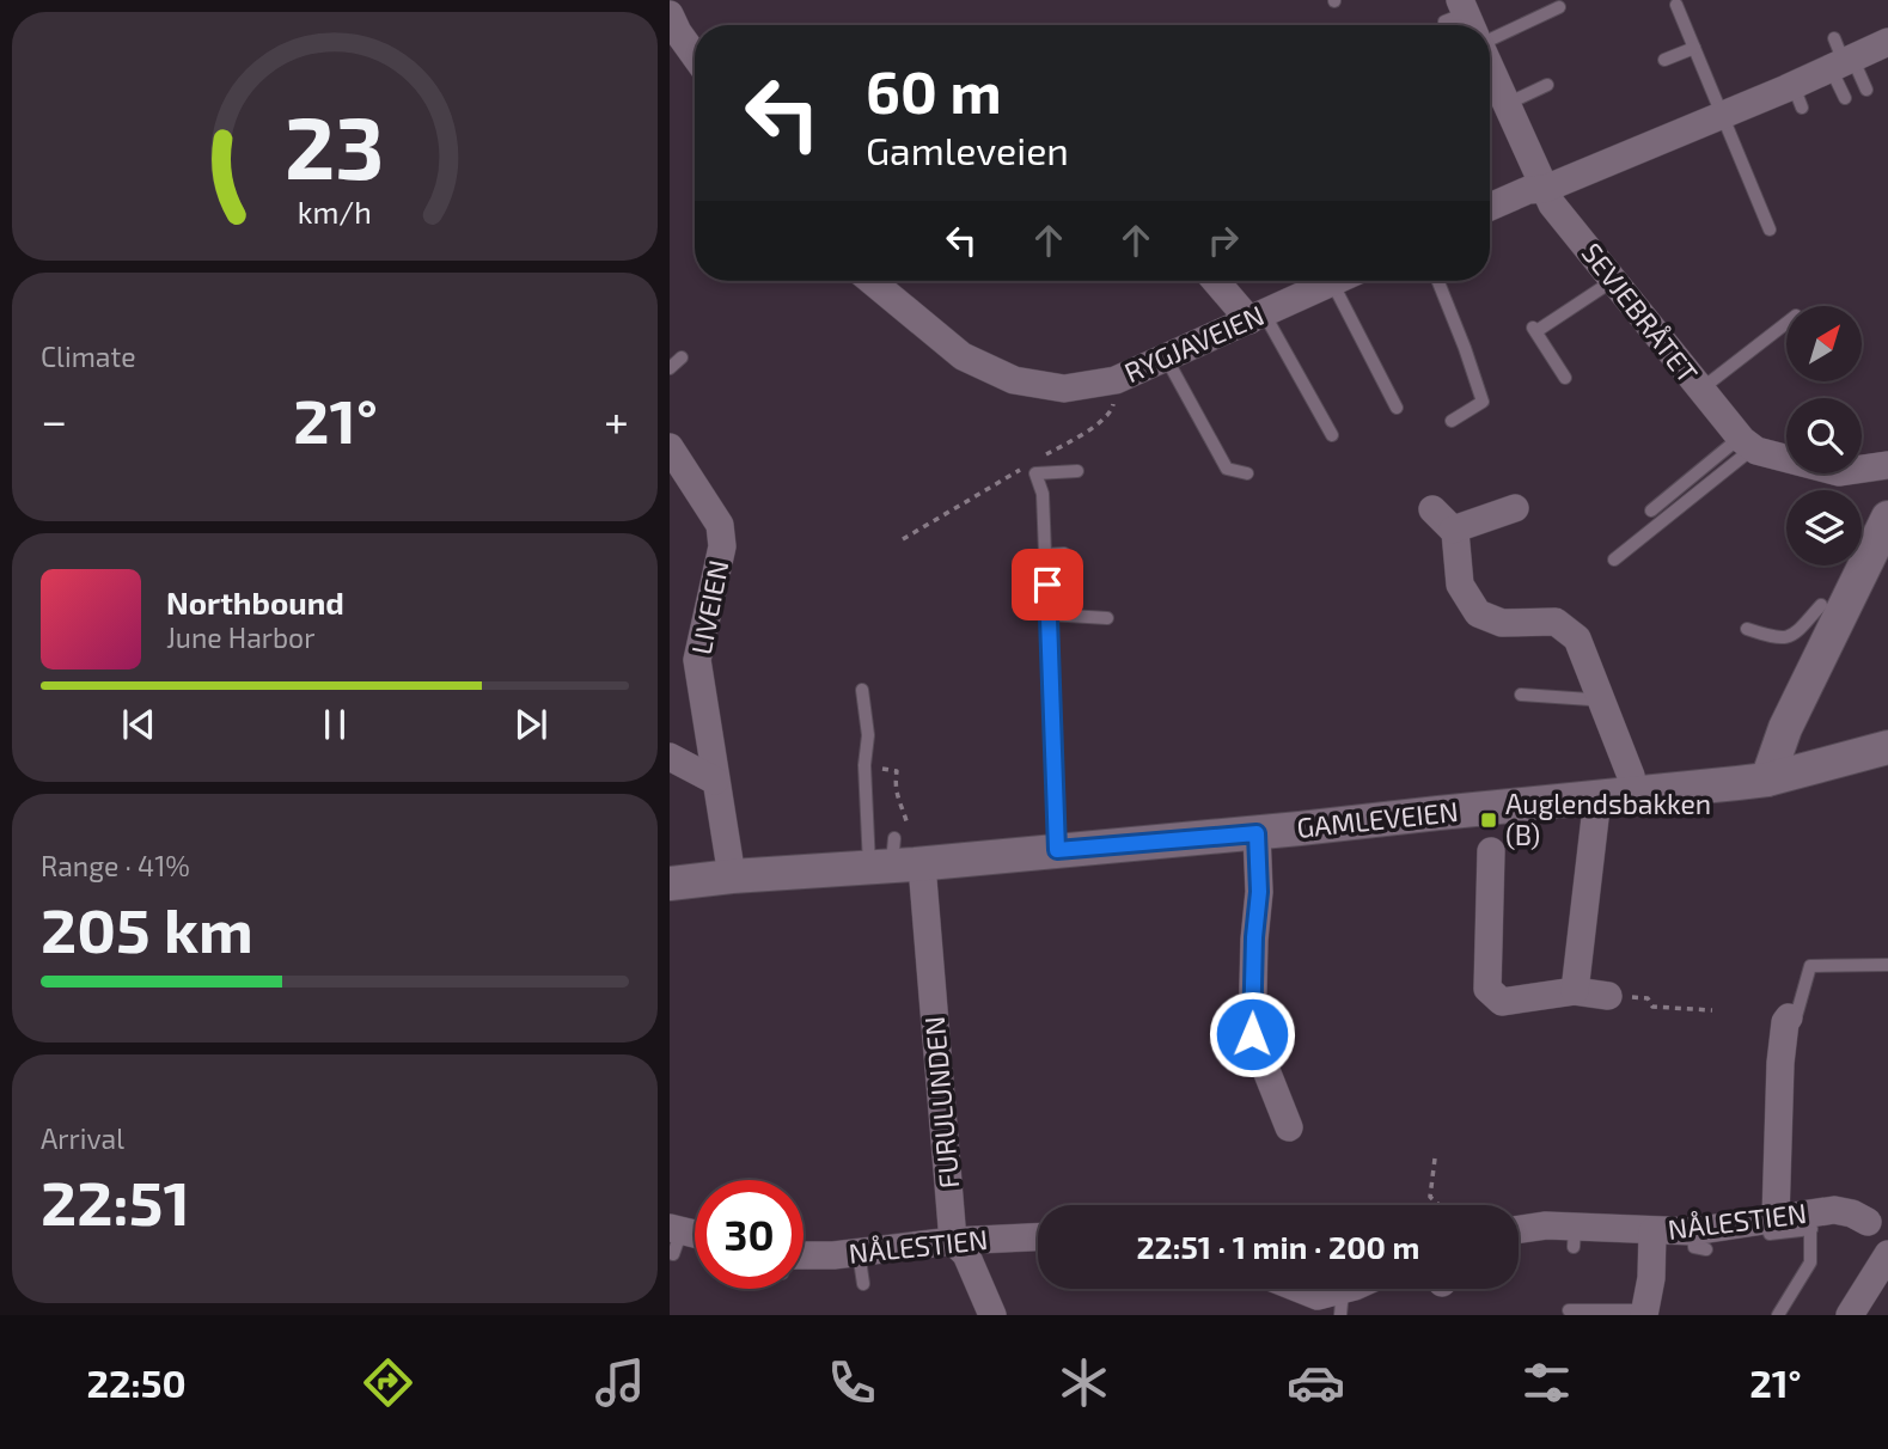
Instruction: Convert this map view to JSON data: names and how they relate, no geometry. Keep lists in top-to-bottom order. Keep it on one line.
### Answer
{"streets":{"street":["SEVJEBRÅTET","RYGJAVEIEN","LIVEIEN","GAMLEVEIEN","FURULUNDEN","NÅLESTIEN"]},"crossings":[["LIVEIEN","GAMLEVEIEN"],["FURULUNDEN","NÅLESTIEN"]],"places":{"transit":["Auglendsbakken (B)"]},"north":"top right","page":{"turn":["60 m","Gamleveien"],"tile":["Climate",["Range · 41%","205 km"],["Arrival","22:51"]],"heat":["−","21°","+"],"song":["Northbound","June Harbor"],"limit":"30","trip":"22:51 · 1 min · 200 m","tabs":["22:50","21°"],"gauge":["23","km/h"]}}
